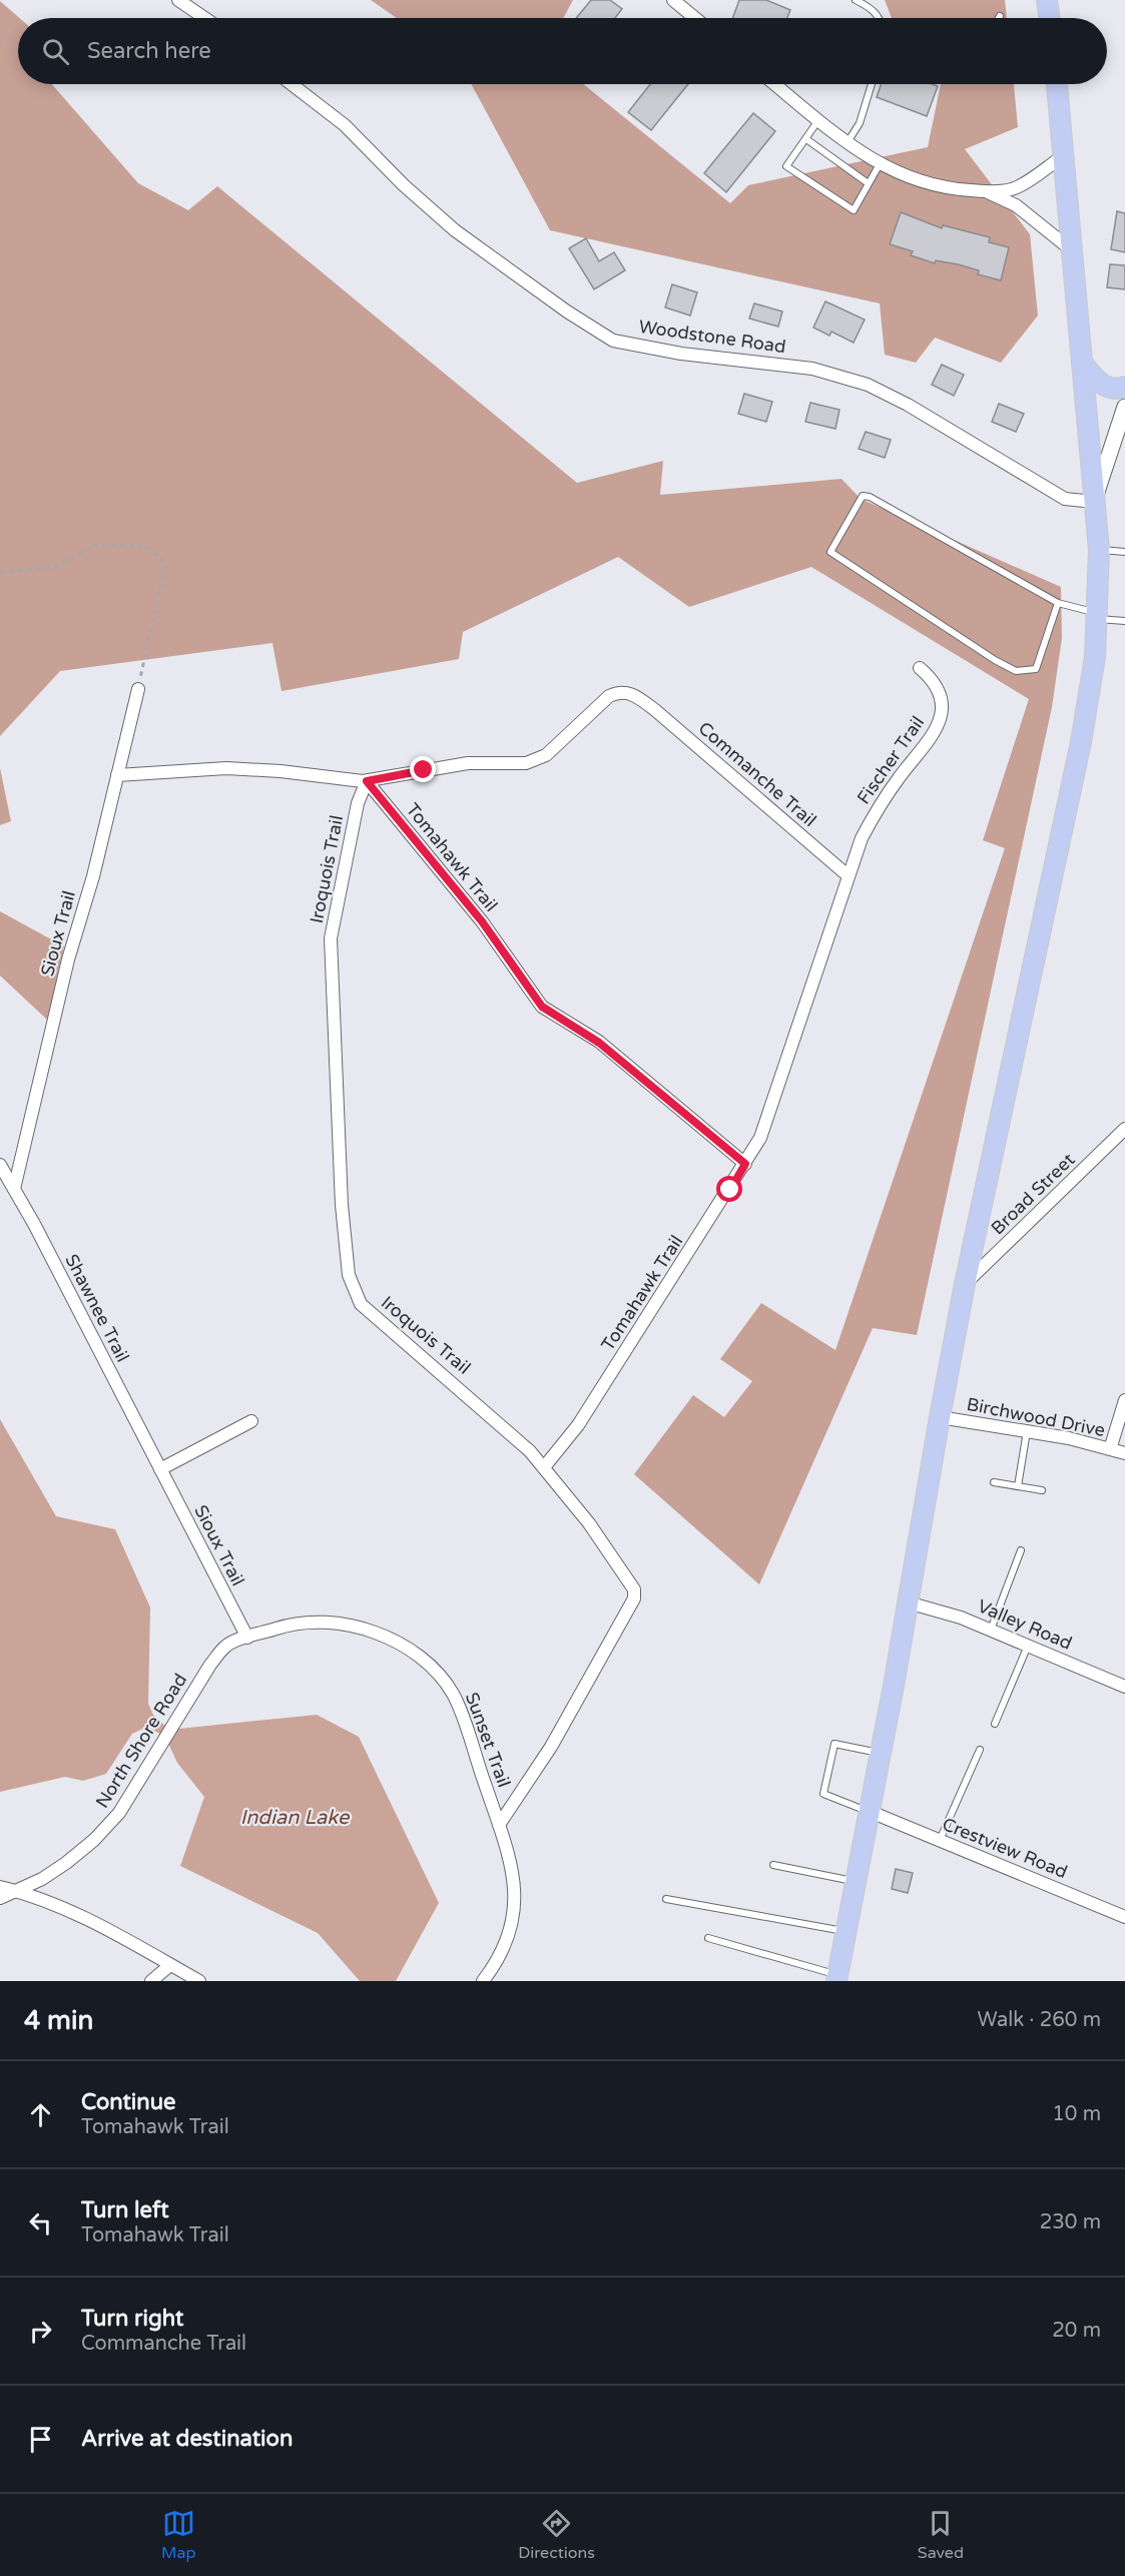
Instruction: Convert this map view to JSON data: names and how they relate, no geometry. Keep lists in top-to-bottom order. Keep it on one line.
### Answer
{"streets":{"street":["Woodstone Road","Fischer Trail","Commanche Trail","Tomahawk Trail","Iroquois Trail","Sioux Trail","Broad Street","Shawnee Trail","Birchwood Drive","Valley Road","Sunset Trail","North Shore Road","Crestview Road"]},"crossings":[["Fischer Trail","Commanche Trail"],["Commanche Trail","Tomahawk Trail"],["Commanche Trail","Iroquois Trail"],["Tomahawk Trail","Iroquois Trail"],["Iroquois Trail","Sunset Trail"],["Sioux Trail","Shawnee Trail"],["Sioux Trail","Sunset Trail"],["Sioux Trail","North Shore Road"],["Sunset Trail","North Shore Road"]],"water":["Indian Lake"],"page":{"search":"Search here","heading":["4 min","Walk · 260 m"],"list":[["Continue","Tomahawk Trail","10 m"],["Turn left","Tomahawk Trail","230 m"],["Turn right","Commanche Trail","20 m"],"Arrive at destination"],"nav":["Map","Directions","Saved"]}}
